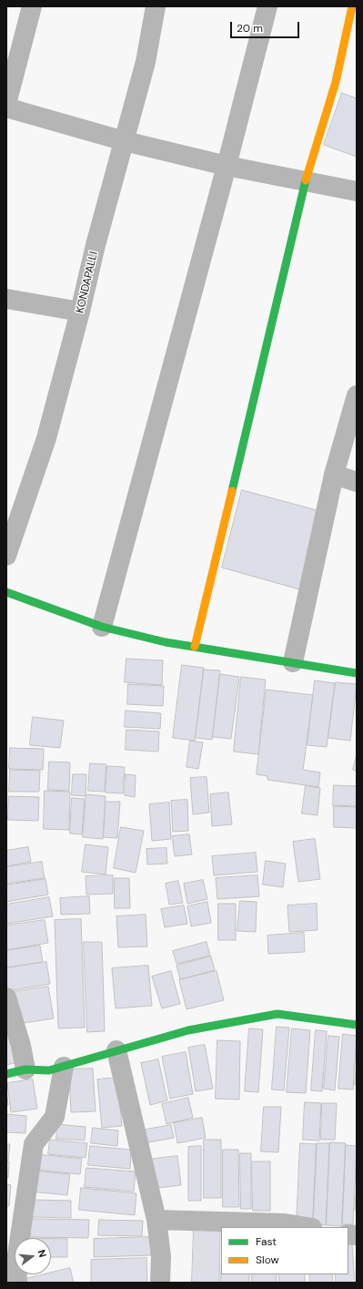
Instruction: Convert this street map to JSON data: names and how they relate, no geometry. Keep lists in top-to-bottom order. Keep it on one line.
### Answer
{"streets":{"street":["KONDAPALLI"]},"legend":["Fast","Slow"],"scale_bar":"20 m","north":"right"}
